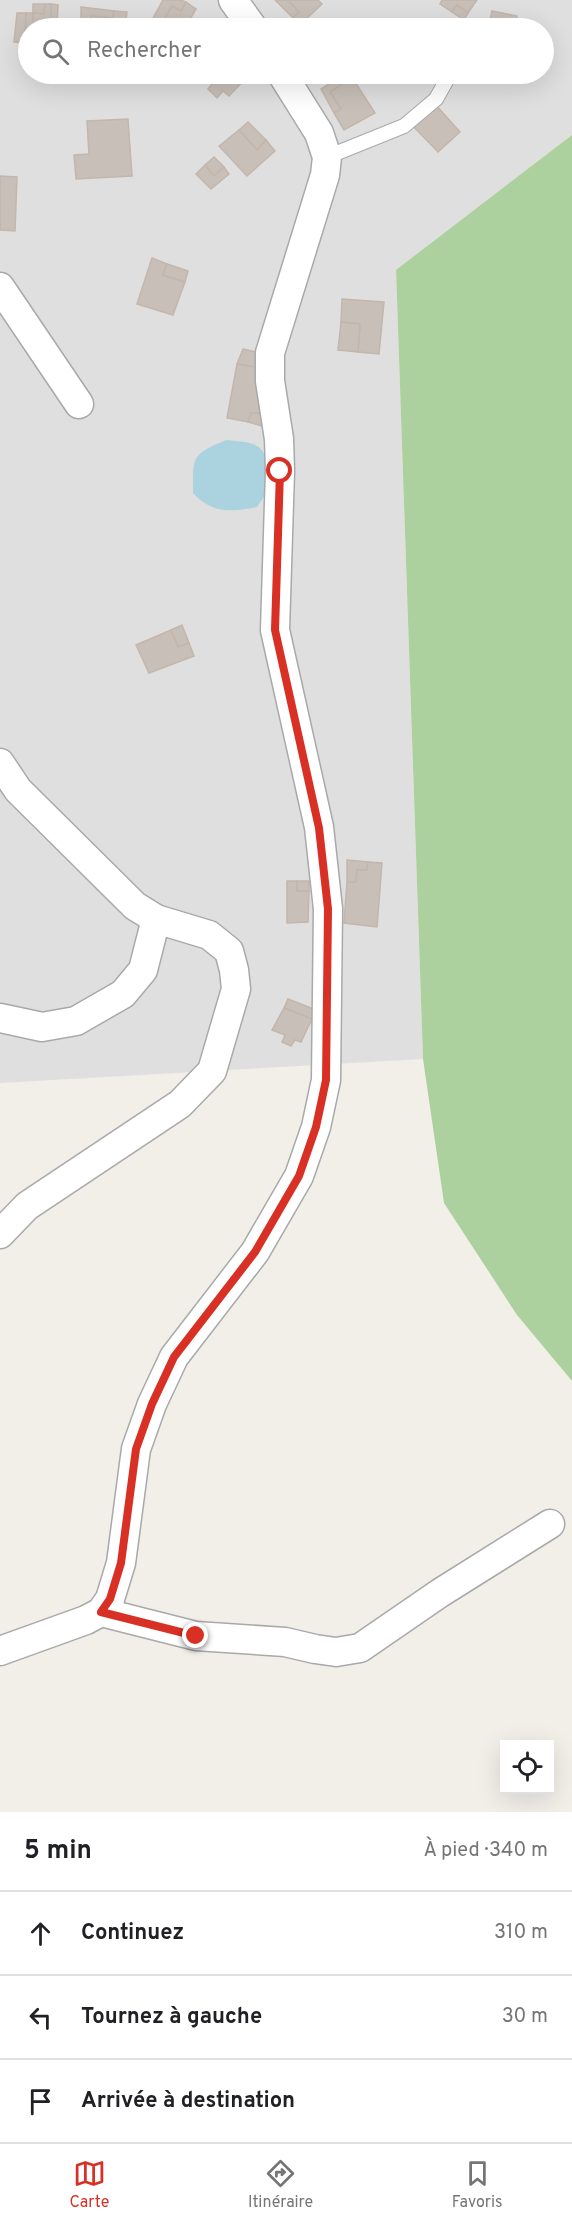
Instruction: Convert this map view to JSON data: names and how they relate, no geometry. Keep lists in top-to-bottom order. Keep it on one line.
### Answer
{"page":{"search":"Rechercher","heading":["5 min","À pied · 340 m"],"list":[["Continuez","310 m"],["Tournez à gauche","30 m"],"Arrivée à destination"],"nav":["Carte","Itinéraire","Favoris"]}}
